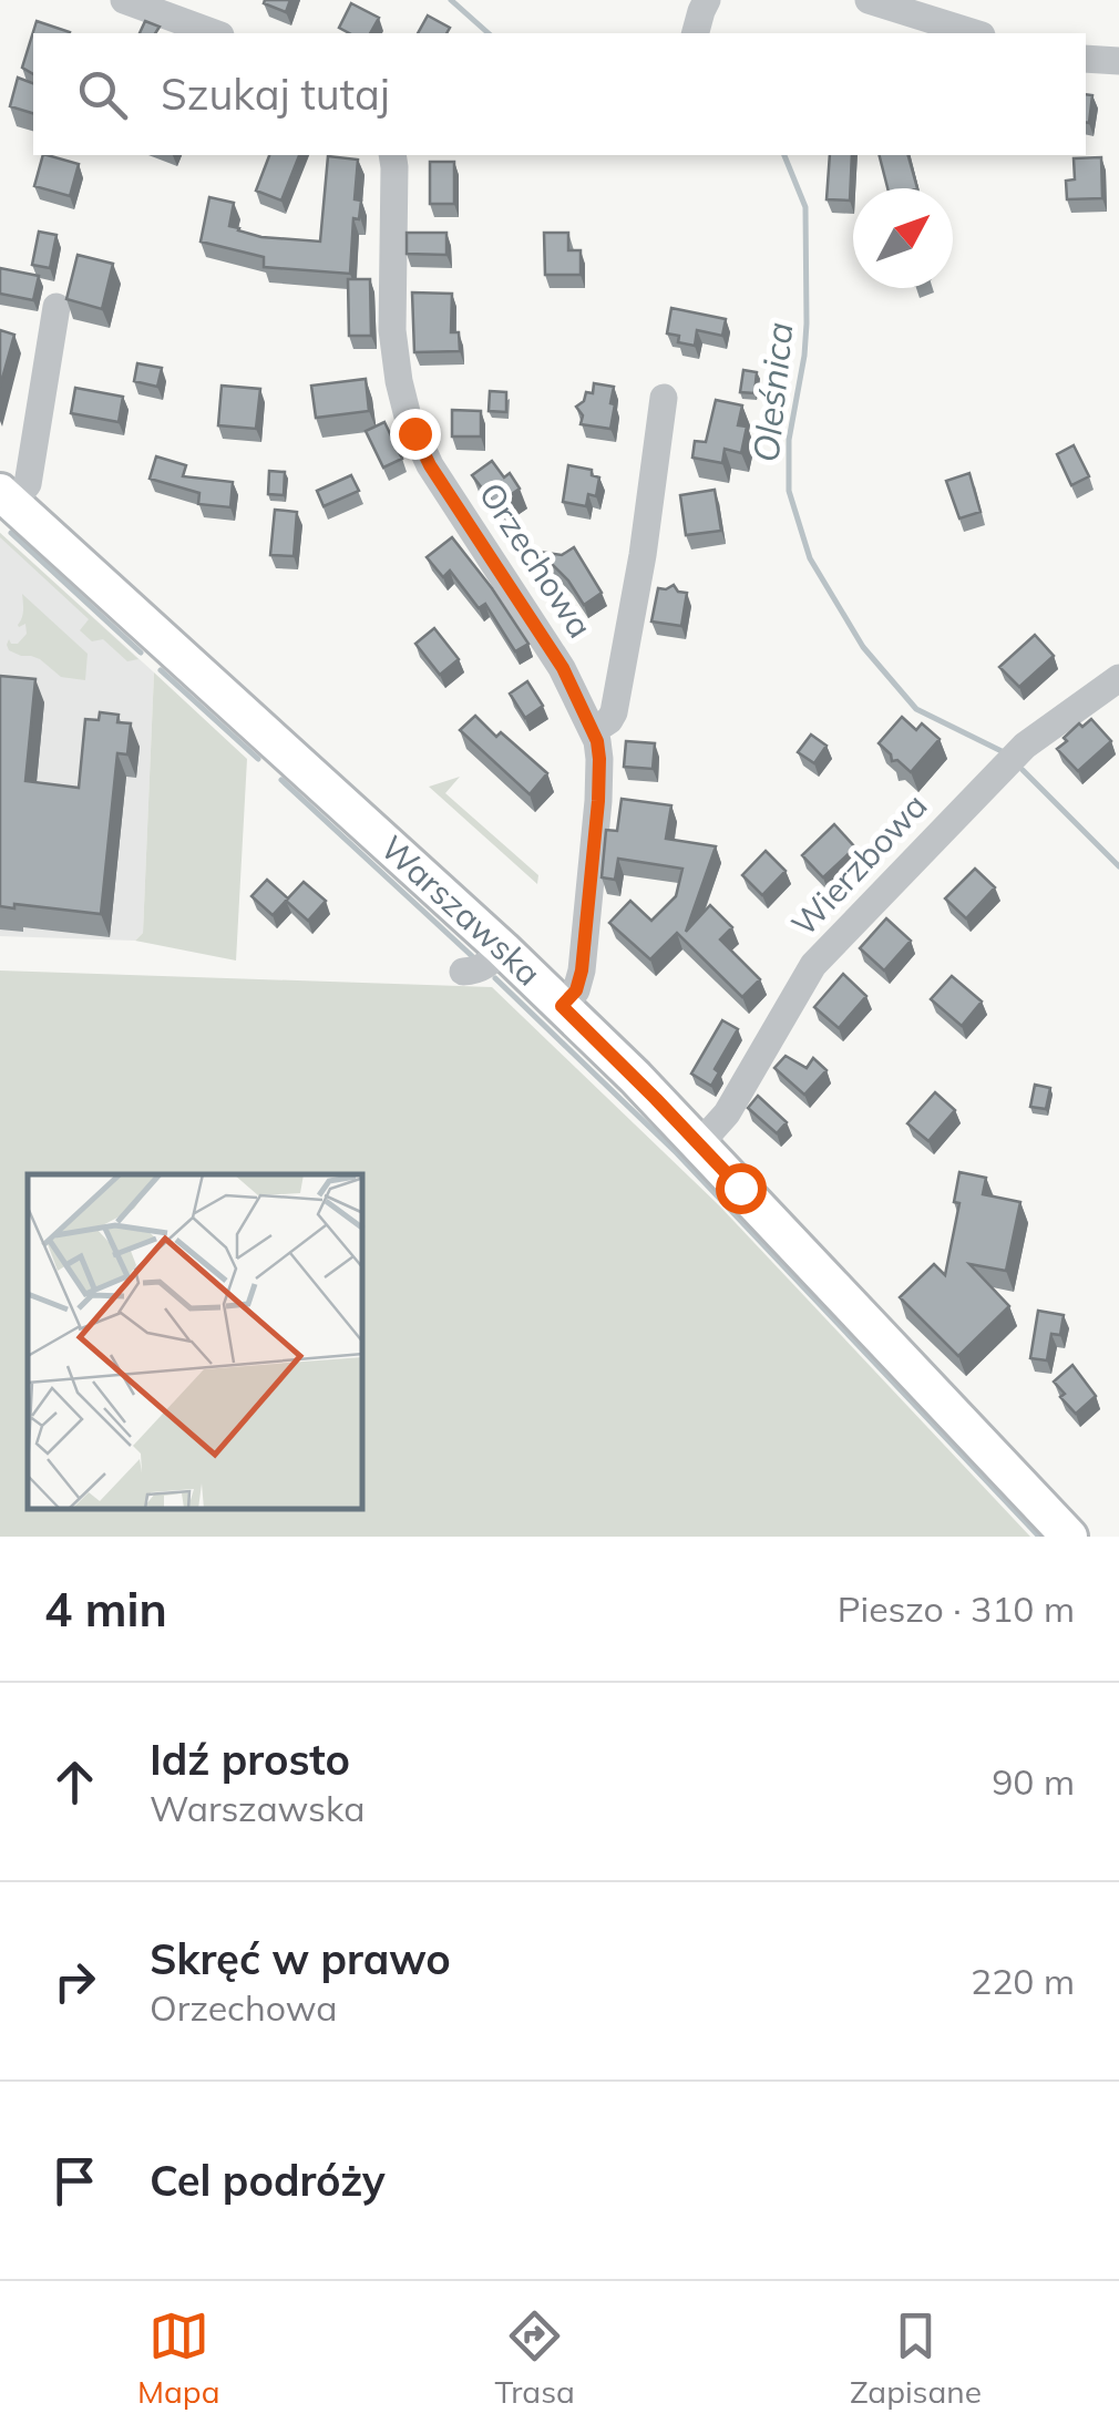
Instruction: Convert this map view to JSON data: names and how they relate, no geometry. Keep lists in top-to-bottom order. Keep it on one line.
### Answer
{"streets":{"main road":["Warszawska"],"street":["Orzechowa","Wierzbowa"]},"crossings":[["Orzechowa","Warszawska"],["Wierzbowa","Warszawska"]],"water":["Oleśnica"],"north":"top right","page":{"search":"Szukaj tutaj","heading":["4 min","Pieszo · 310 m"],"list":[["Idź prosto","Warszawska","90 m"],["Skręć w prawo","Orzechowa","220 m"],"Cel podróży"],"nav":["Mapa","Trasa","Zapisane"]}}
